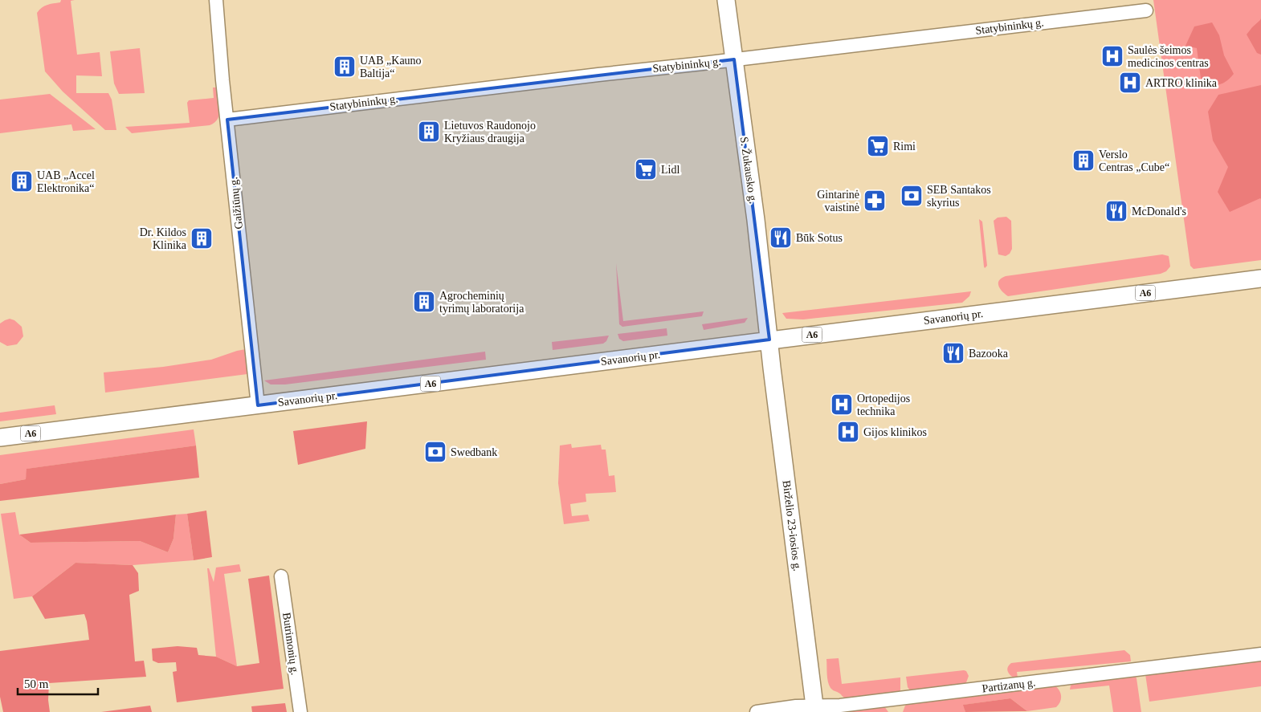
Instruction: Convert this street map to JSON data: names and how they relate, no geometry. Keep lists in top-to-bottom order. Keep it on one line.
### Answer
{"streets":{"main road":["S. Žukausko g.","A6","Savanorių pr.","Birželio 23-iosios g."],"street":["Statybininkų g.","Gaižiūnų g.","Butrimonių g.","Partizanų g."]},"crossings":[["Statybininkų g.","S. Žukausko g."],["Statybininkų g.","Gaižiūnų g."],["S. Žukausko g.","Savanorių pr."],["S. Žukausko g.","Birželio 23-iosios g."],["Gaižiūnų g.","Savanorių pr."],["Savanorių pr.","Birželio 23-iosios g."],["Birželio 23-iosios g.","Partizanų g."]],"places":{"hospital":["Saulės šeimos medicinos centras","ARTRO klinika","Ortopedijos technika","Gijos klinikos"],"building":["UAB „Kauno Baltija“","Lietuvos Raudonojo Kryžiaus draugija","Verslo Centras „Cube“","UAB „Accel Elektronika“","Dr. Kildos Klinika","Agrocheminių tyrimų laboratorija"],"supermarket":["Rimi","Lidl"],"bank":["SEB Santakos skyrius","Swedbank"],"pharmacy":["Gintarinė vaistinė"],"restaurant":["McDonald's","Būk Sotus","Bazooka"]},"scale_bar":"50 m"}
